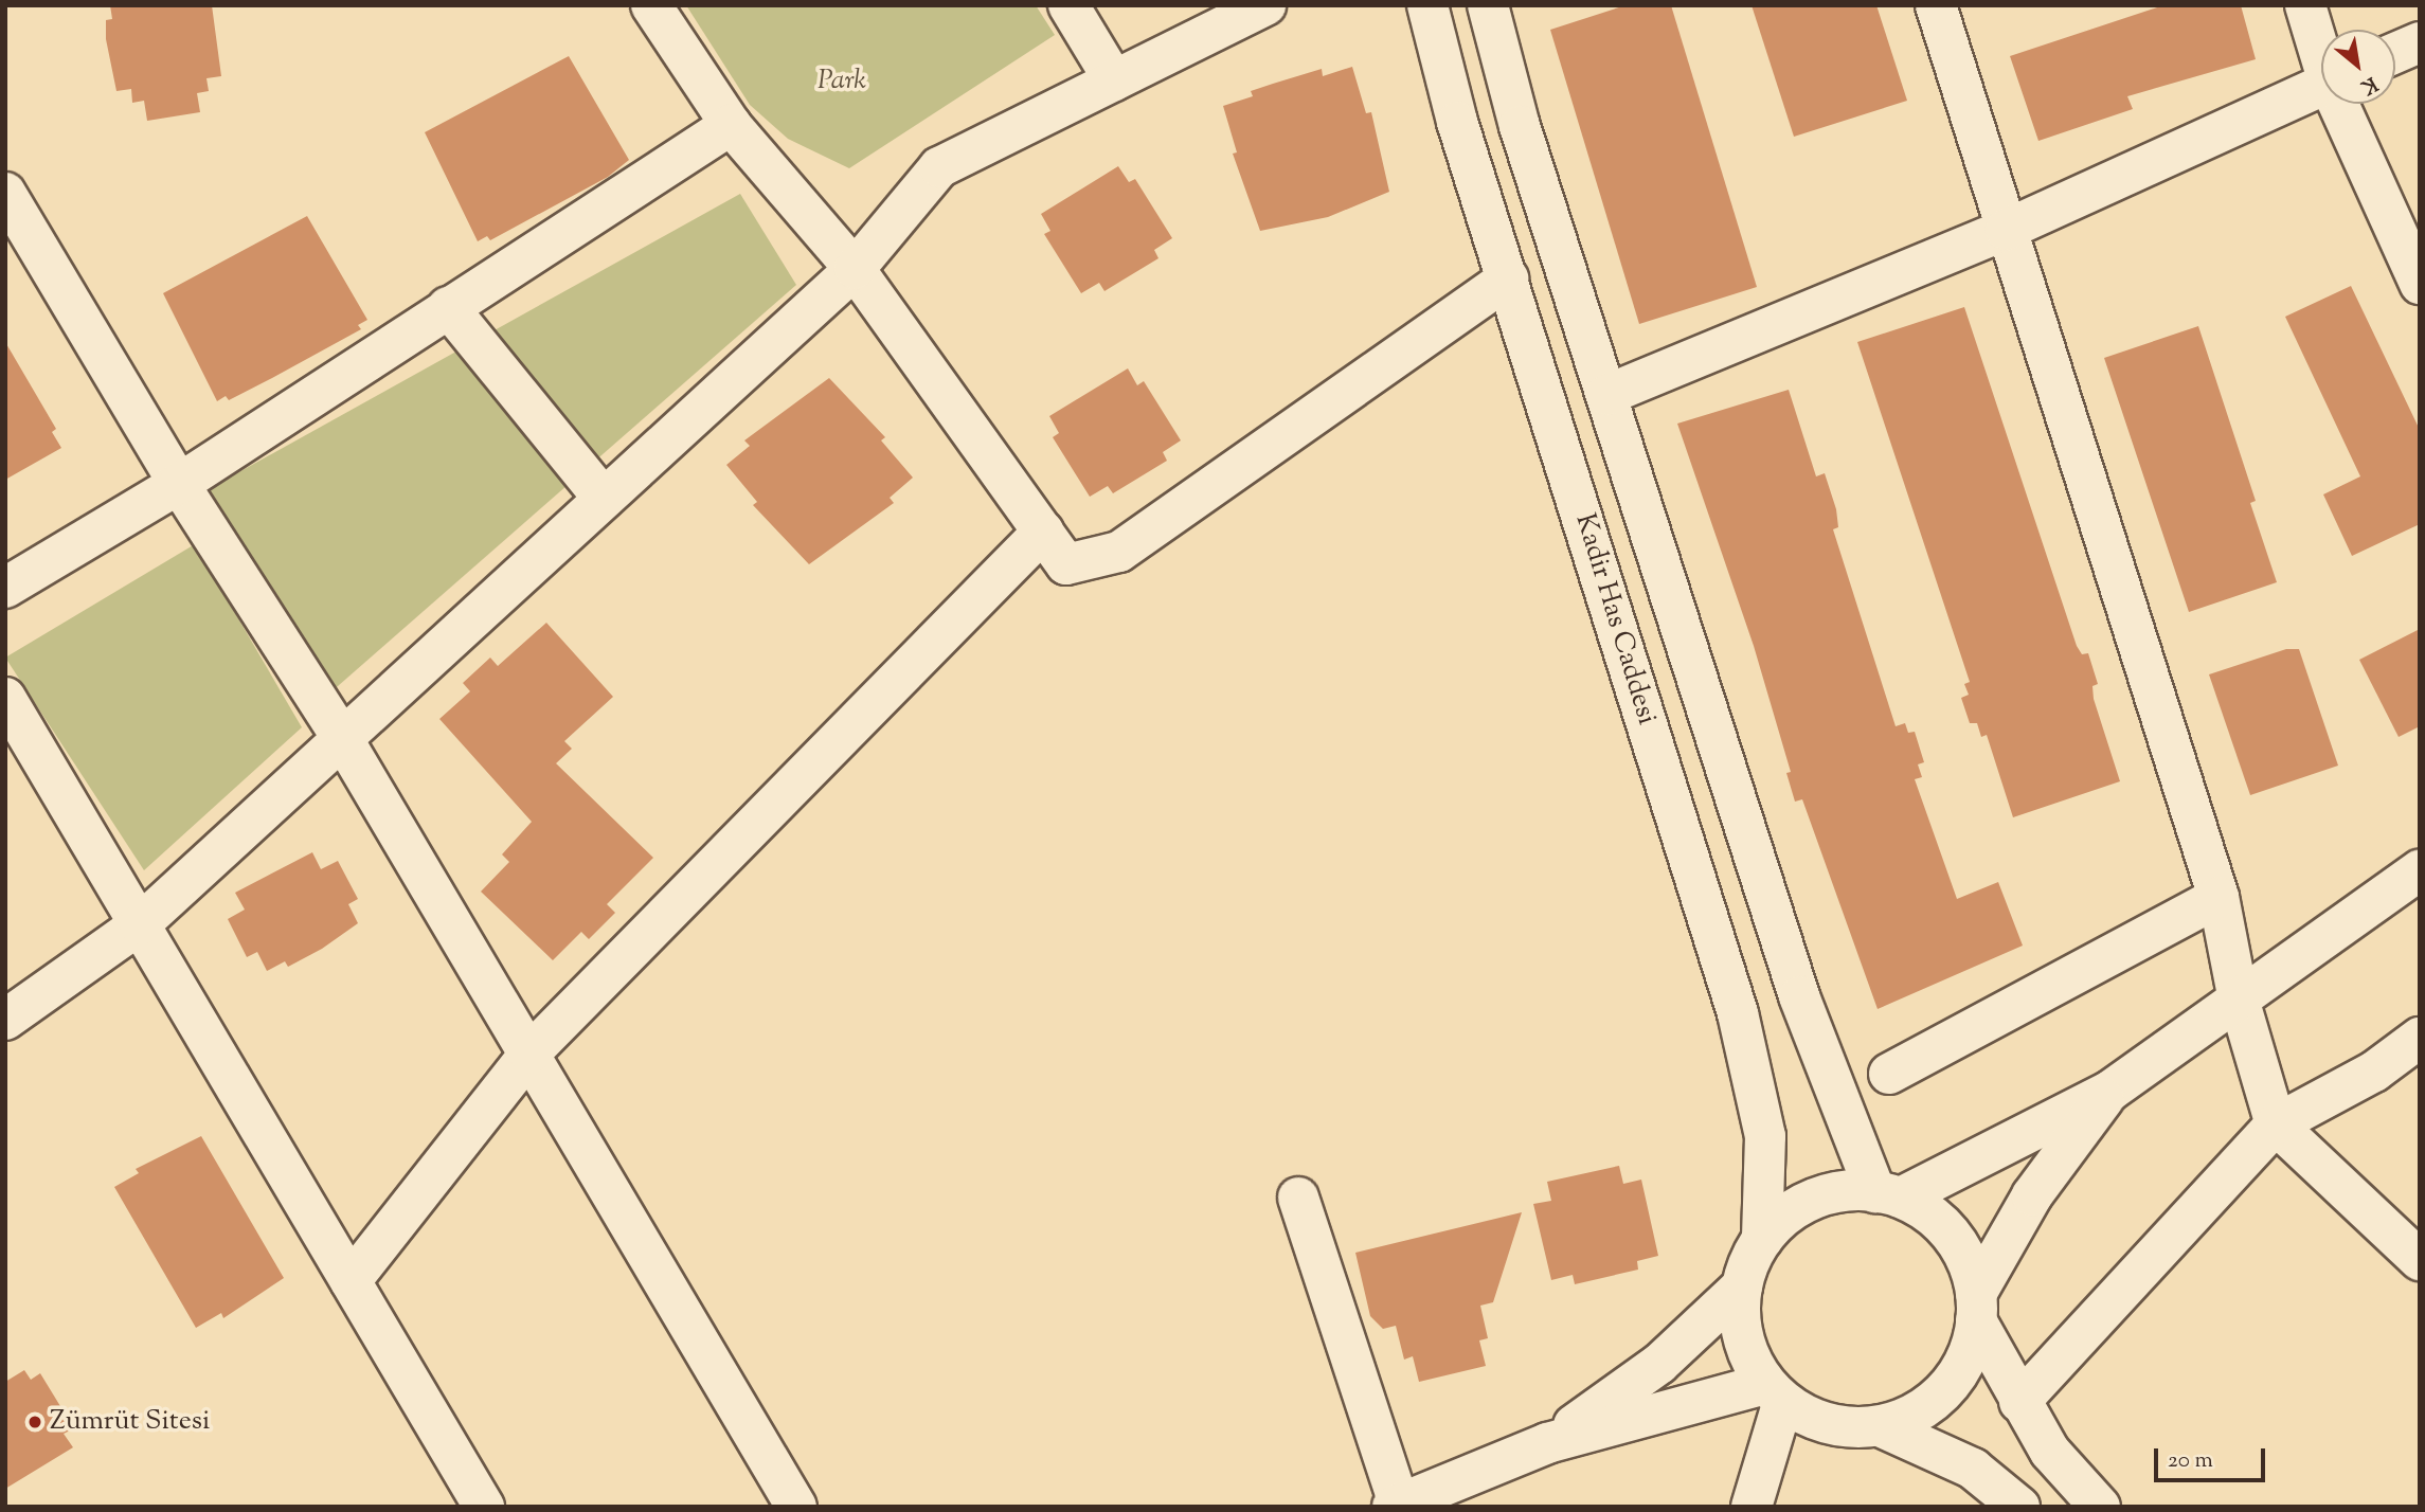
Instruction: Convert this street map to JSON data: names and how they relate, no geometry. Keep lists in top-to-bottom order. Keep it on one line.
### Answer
{"streets":{"street":["Kadir Has Caddesi"]},"parks":["Park"],"places":["Zümrüt Sitesi"],"scale_bar":"20 m","north":"bottom right"}
